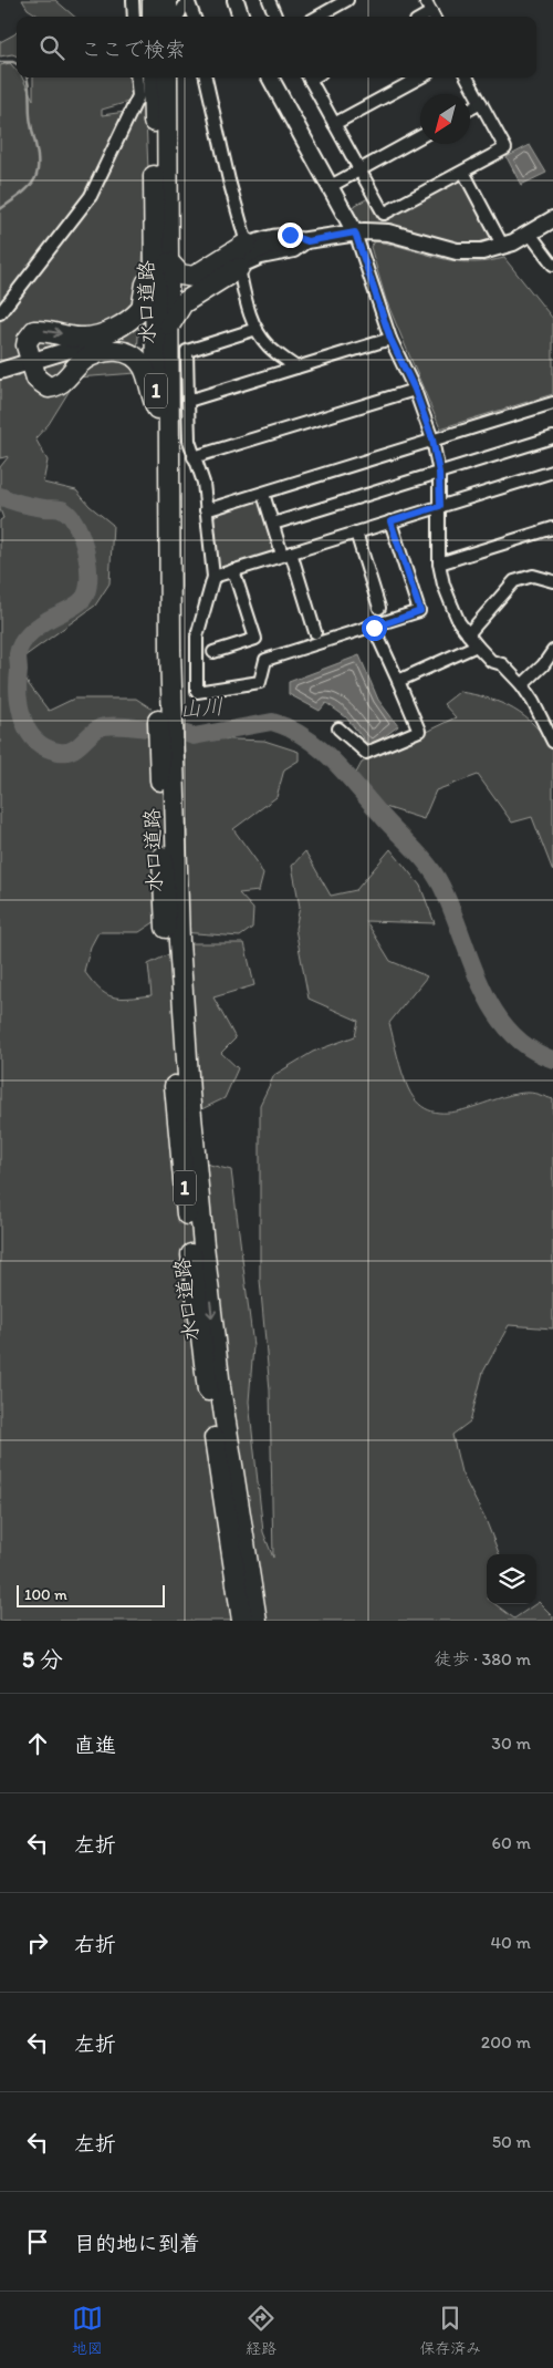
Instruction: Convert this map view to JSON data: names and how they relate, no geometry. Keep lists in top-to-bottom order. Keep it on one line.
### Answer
{"streets":{"highway":["水口道路","1"]},"crossings":[["水口道路","1"]],"water":["山川"],"scale_bar":"100 m","north":"bottom left","page":{"search":"ここで検索","scale":"100 m","heading":["5 分","徒歩 · 380 m"],"list":[["直進","30 m"],["左折","60 m"],["右折","40 m"],["左折","200 m"],["左折","50 m"],"目的地に到着"],"nav":["地図","経路","保存済み"]}}
